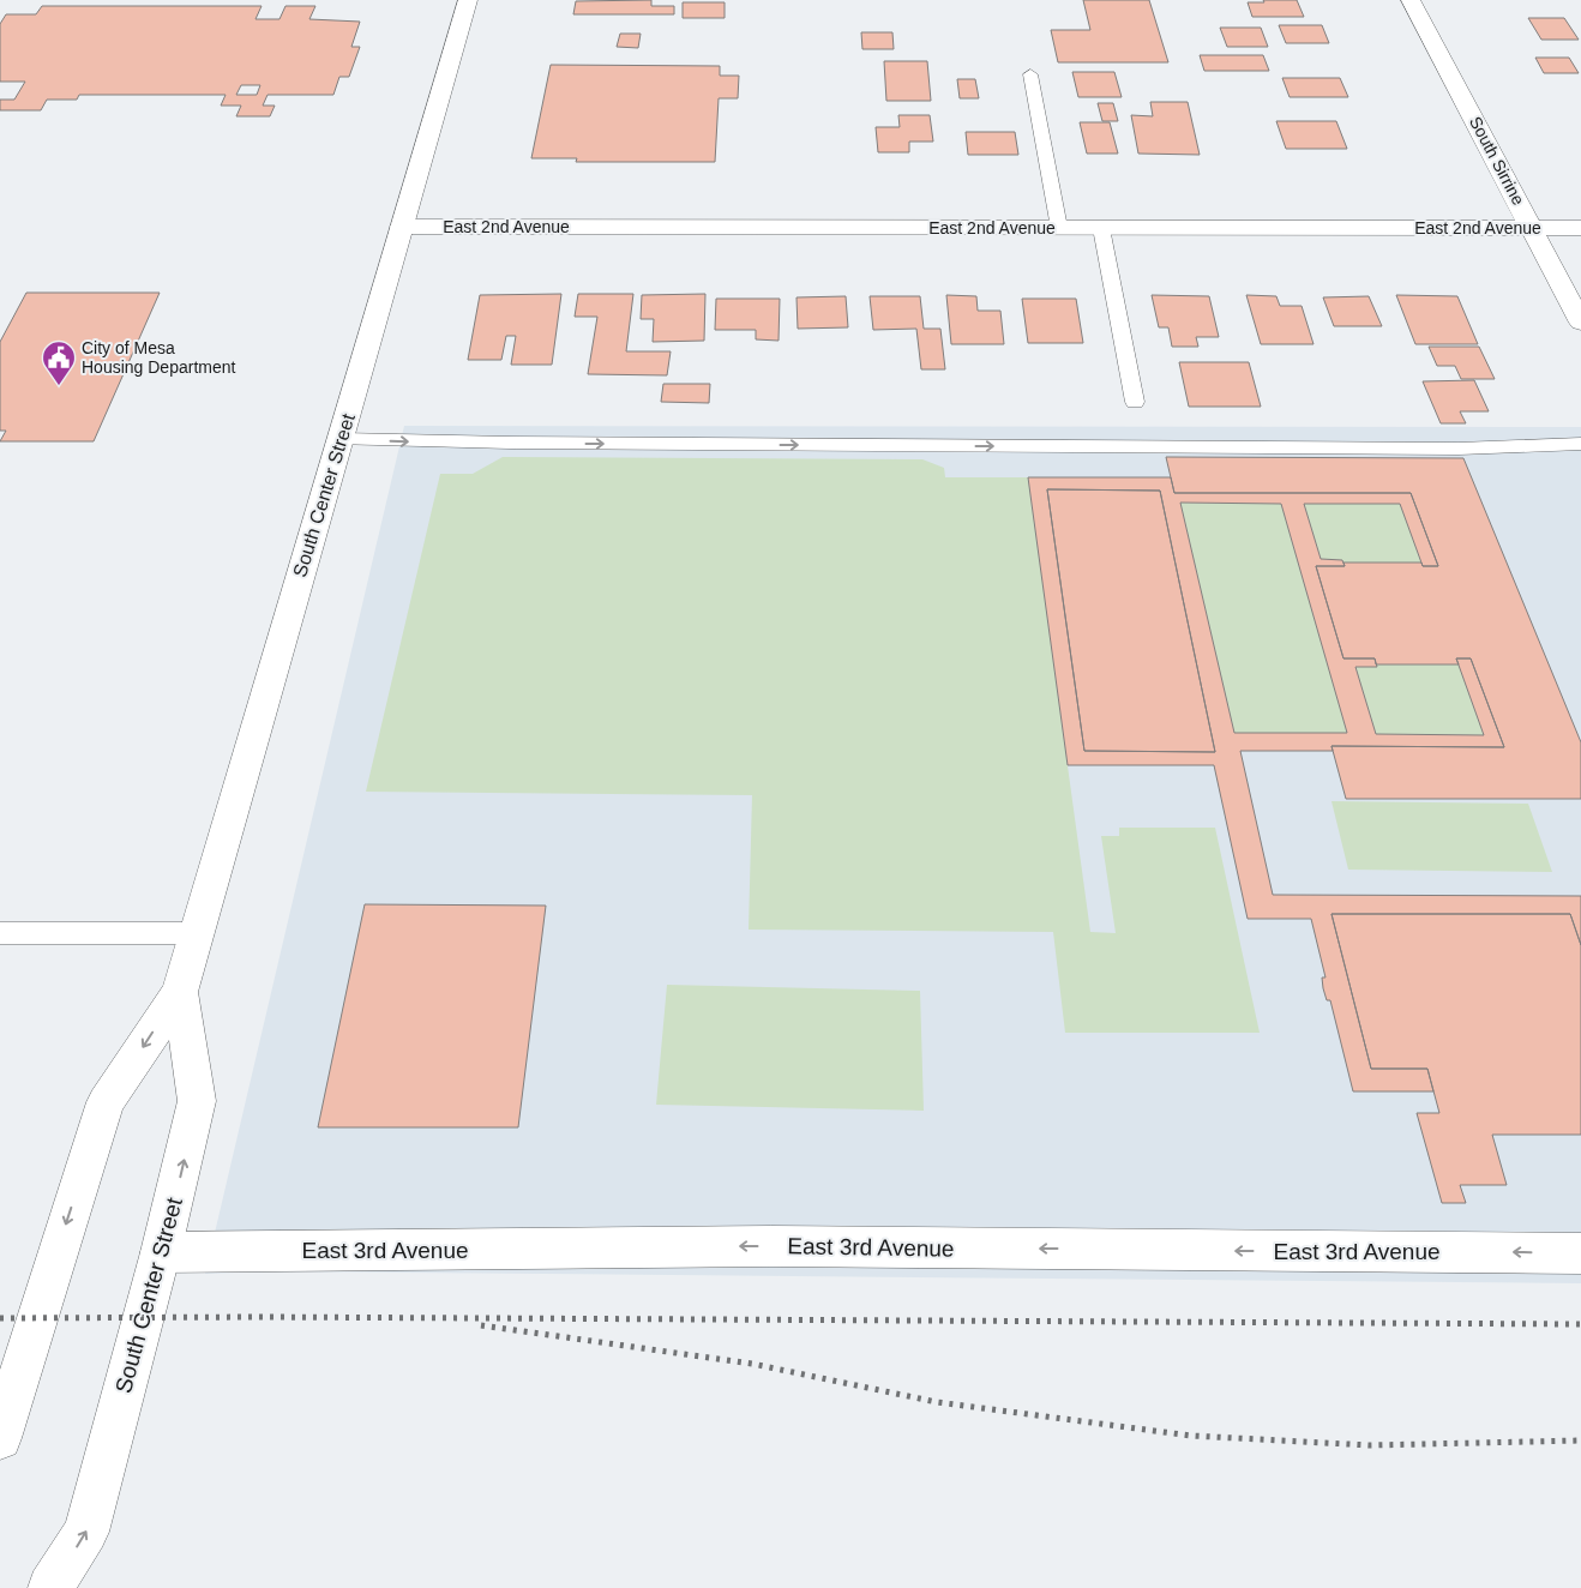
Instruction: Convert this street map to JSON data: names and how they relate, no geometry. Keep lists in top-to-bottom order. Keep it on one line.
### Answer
{"streets":{"street":["South Sirrine","East 2nd Avenue","South Center Street","East 3rd Avenue"]},"crossings":[["South Sirrine","East 2nd Avenue"],["East 2nd Avenue","South Center Street"],["South Center Street","East 3rd Avenue"]],"one_way":["East 3rd Avenue"],"places":{"public building":["City of Mesa Housing Department"]}}
